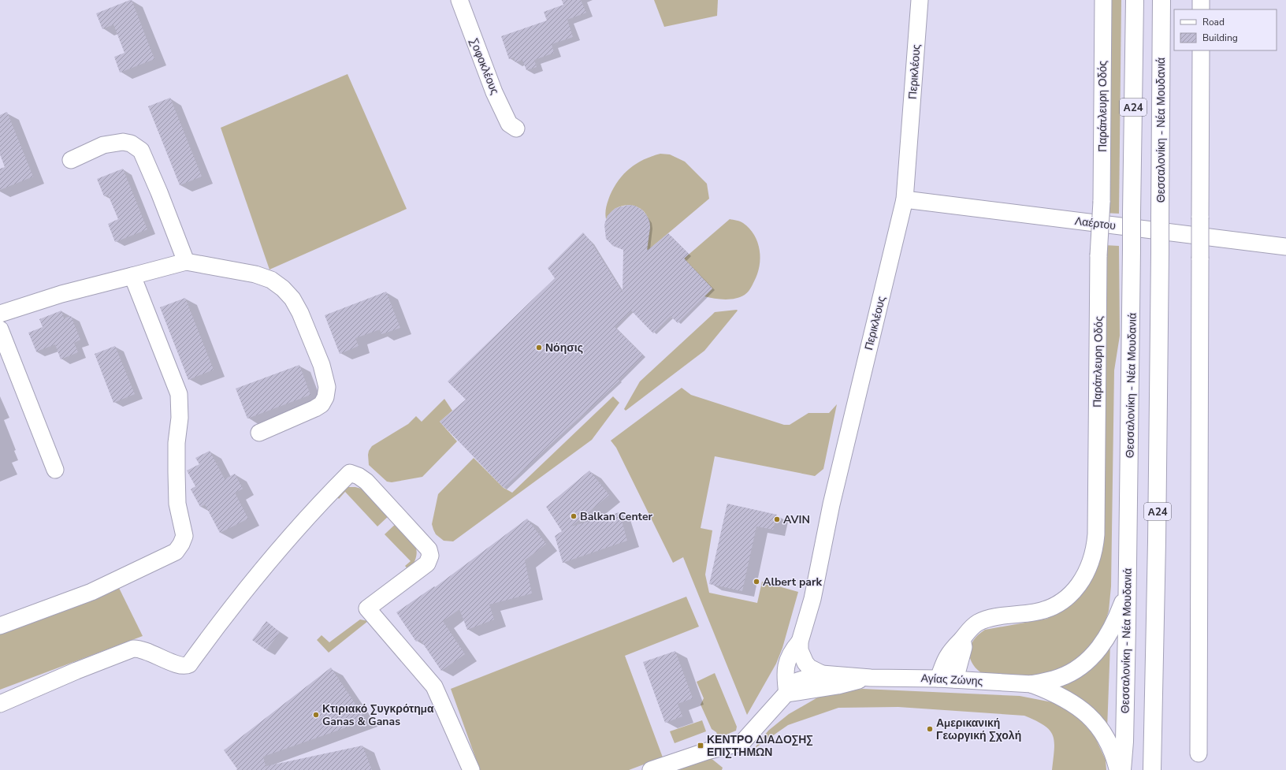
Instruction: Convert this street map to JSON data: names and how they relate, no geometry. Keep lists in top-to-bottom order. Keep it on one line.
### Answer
{"streets":{"highway":["Α24","Θεσσαλονίκη - Νέα Μουδανιά"],"street":["Σοφοκλέους","Περικλέους","Παράπλευρη Οδός","Λαέρτου","Αγίας Ζώνης"]},"crossings":[["Περικλέους","Λαέρτου"],["Παράπλευρη Οδός","Αγίας Ζώνης"]],"places":{"other":["Νόησις","Balkan Center","AVIN","Albert park","Κτιριακό Συγκρότημα Ganas & Ganas","Αμερικανική Γεωργική Σχολή"],"transit":["ΚΕΝΤΡΟ ΔΙΑΔΟΣΗΣ ΕΠΙΣΤΗΜΩΝ"]},"legend":["Road","Building"]}
